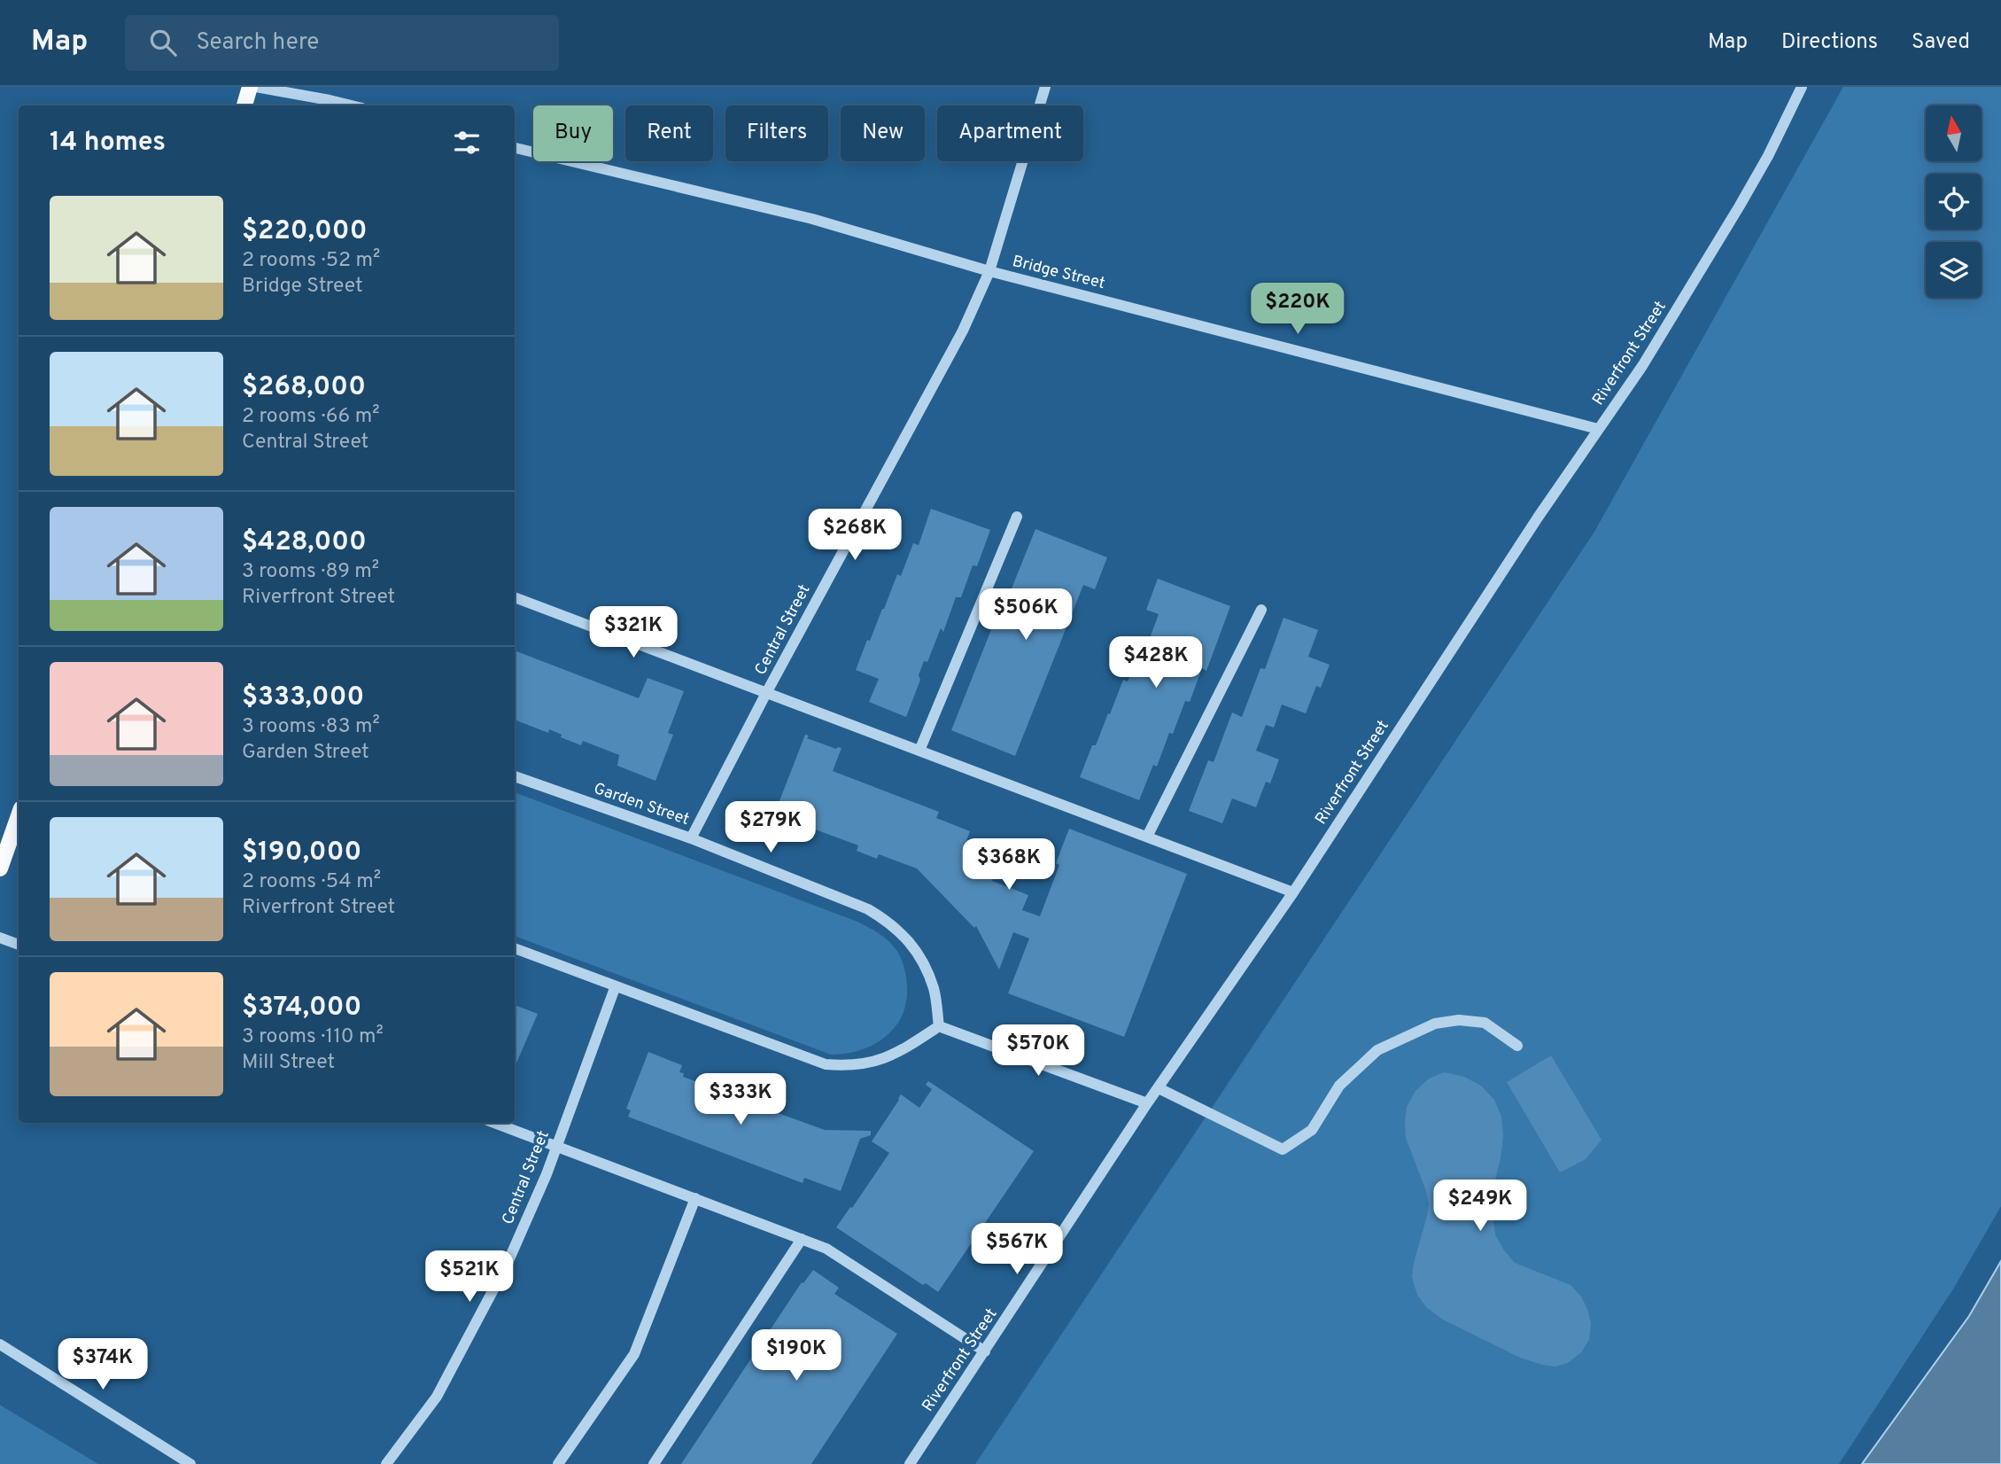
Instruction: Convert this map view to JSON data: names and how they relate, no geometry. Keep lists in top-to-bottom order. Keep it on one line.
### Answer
{"streets":{"street":["Bridge Street","Riverfront Street","Central Street","Garden Street"]},"crossings":[["Bridge Street","Riverfront Street"],["Bridge Street","Central Street"],["Central Street","Garden Street"]],"north":"top","page":{"header":"Map","search":"Search here","nav":["Map","Directions","Saved"],"chip":["Buy","Rent","Filters","New","Apartment"],"heading":"14 homes","list":[{"name":"$220,000","note":"2 rooms · 52 m² · Bridge Street"},{"name":"$268,000","note":"2 rooms · 66 m² · Central Street"},{"name":"$428,000","note":"3 rooms · 89 m² · Riverfront Street"},{"name":"$333,000","note":"3 rooms · 83 m² · Garden Street"},{"name":"$190,000","note":"2 rooms · 54 m² · Riverfront Street"},{"name":"$374,000","note":"3 rooms · 110 m² · Mill Street"}],"price":["$220K","$268K","$506K","$321K","$428K","$279K","$368K","$570K","$333K","$249K","$567K","$521K","$190K","$374K"]}}
